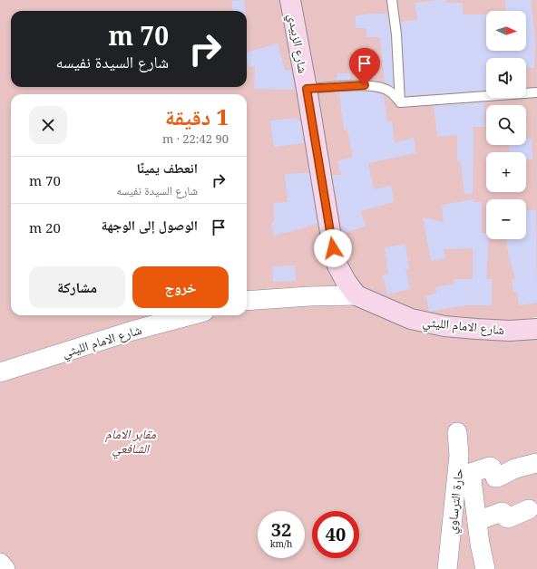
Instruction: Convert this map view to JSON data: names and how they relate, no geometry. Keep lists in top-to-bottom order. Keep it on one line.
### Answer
{"streets":{"street":["شارع الزبيدي","شارع الامام الليثي","حارة الترساوي"]},"crossings":[["شارع الزبيدي","شارع الامام الليثي"]],"parks":["مقابر الامام الشافعي"],"north":"right","page":{"map_buttons":["+","−"],"turn":["70 m","شارع السيدة نفيسه"],"heading":["1 دقيقة","90 m · 22:42"],"list":[{"name":"انعطف يمينًا","note":"شارع السيدة نفيسه","value":"70 m"},{"name":"الوصول إلى الوجهة","value":"20 m"}],"buttons":["خروج","مشاركة"],"speed":"32 km/h","limit":"40"}}
